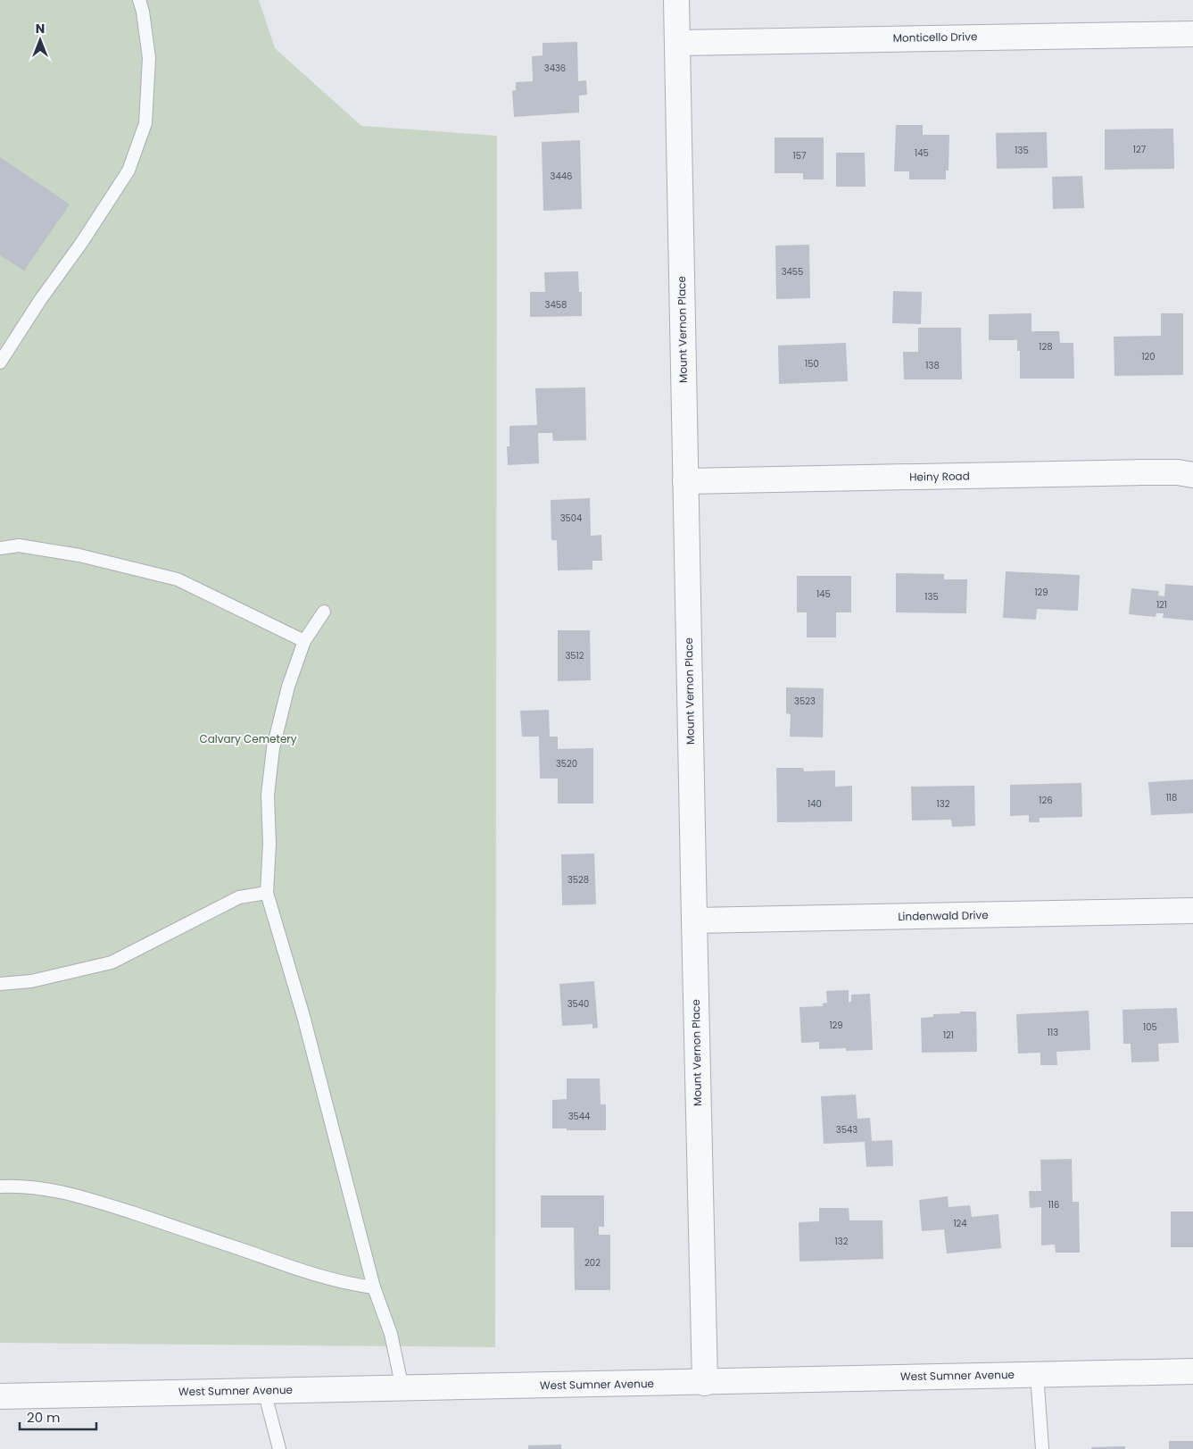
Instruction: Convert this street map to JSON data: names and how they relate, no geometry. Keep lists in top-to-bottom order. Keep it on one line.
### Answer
{"streets":{"street":["Monticello Drive","Mount Vernon Place","Heiny Road","Lindenwald Drive","West Sumner Avenue"]},"crossings":[["Monticello Drive","Mount Vernon Place"],["Mount Vernon Place","Heiny Road"],["Mount Vernon Place","Lindenwald Drive"],["Mount Vernon Place","West Sumner Avenue"]],"parks":["Calvary Cemetery"],"house_numbers":["3436","127","135","145","157","3446","3455","3458","128","120","150","138","3504","129","145","135","121","3512","3523","3520","118","126","140","132","3528","3540","129","105","113","121","3544","3543","116","124","132","202"],"scale_bar":"20 m","north":"top"}
